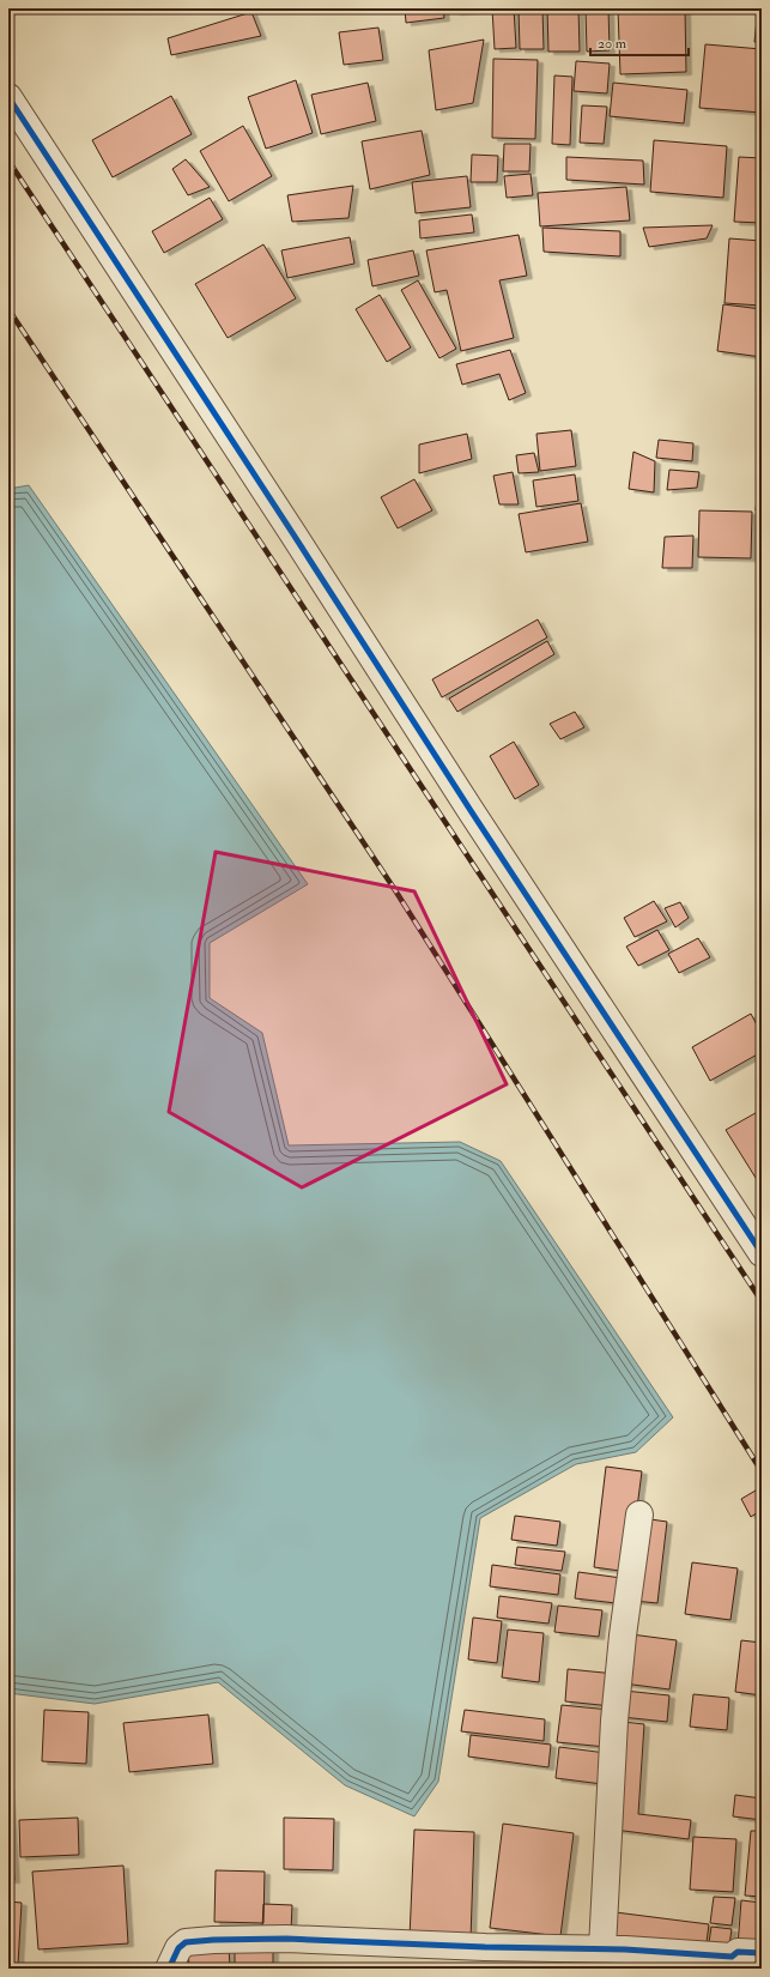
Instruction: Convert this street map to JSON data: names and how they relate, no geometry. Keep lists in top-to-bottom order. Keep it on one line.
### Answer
{"scale_bar":"20 m"}
